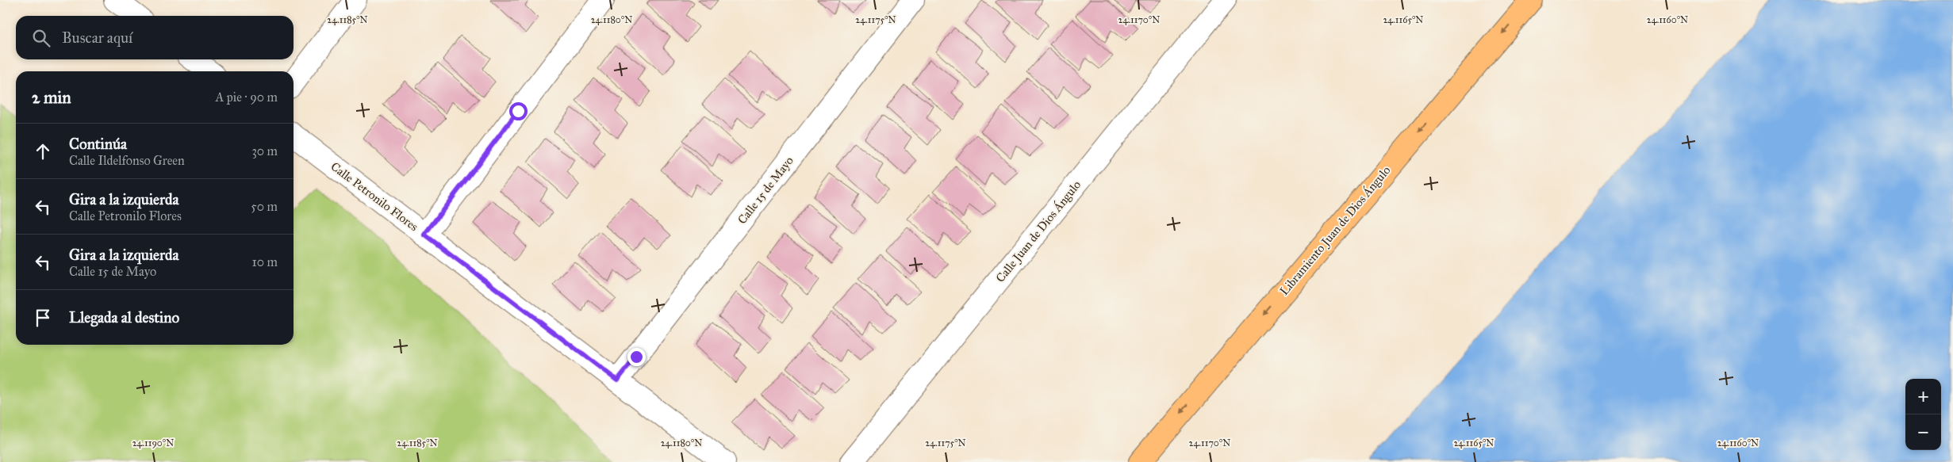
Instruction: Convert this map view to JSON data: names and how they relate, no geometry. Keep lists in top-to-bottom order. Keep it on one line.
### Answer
{"streets":{"highway":["Libramiento Juan de Dios Ángulo"],"street":["Calle 15 de Mayo","Calle Petronilo Flores","Calle Juan de Dios Ángulo"]},"crossings":[["Calle 15 de Mayo","Calle Petronilo Flores"]],"one_way":["Libramiento Juan de Dios Ángulo"],"page":{"search":"Buscar aquí","heading":["2 min","A pie · 90 m"],"list":[["Continúa","Calle Ildelfonso Green","30 m"],["Gira a la izquierda","Calle Petronilo Flores","50 m"],["Gira a la izquierda","Calle 15 de Mayo","10 m"],"Llegada al destino"],"map_buttons":["+","−"]},"coordinates":["24.1175°N","24.1185°N","24.1180°N","24.1170°N","24.1165°N","24.1160°N","24.1190°N"]}
